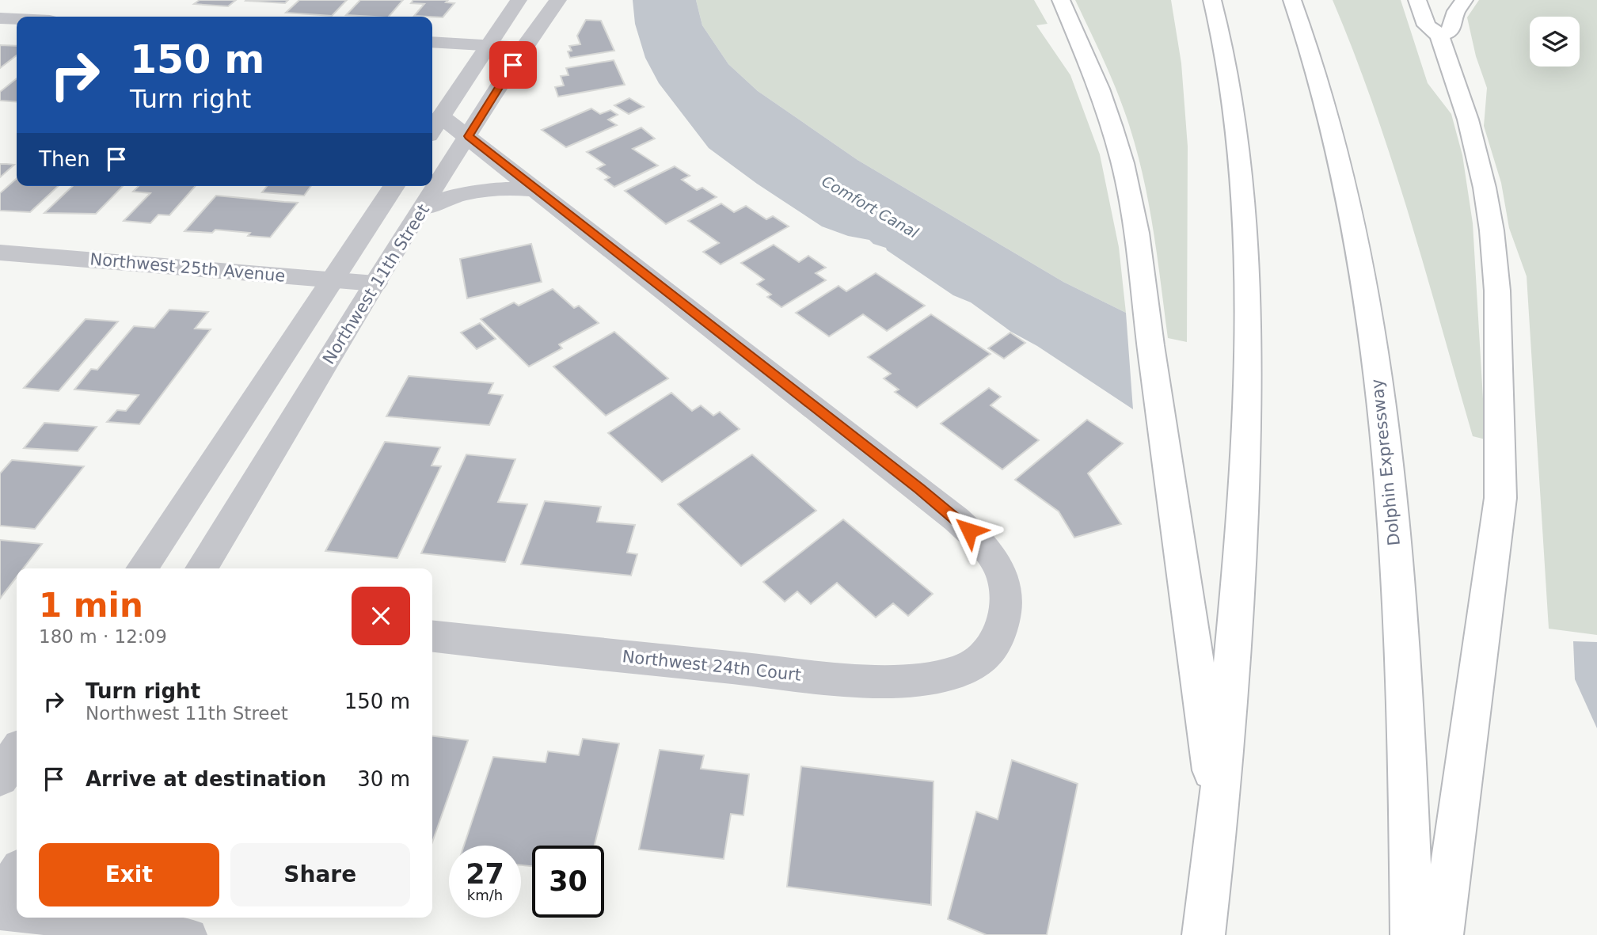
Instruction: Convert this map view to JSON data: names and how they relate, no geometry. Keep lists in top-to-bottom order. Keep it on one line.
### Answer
{"streets":{"highway":["Dolphin Expressway"],"street":["Northwest 25th Avenue","Northwest 11th Street","Northwest 24th Court"]},"crossings":[["Northwest 25th Avenue","Northwest 11th Street"]],"water":["Comfort Canal"],"page":{"turn":["150 m","Turn right"],"then":"Then","heading":["1 min","180 m · 12:09"],"list":[{"name":"Turn right","note":"Northwest 11th Street","value":"150 m"},{"name":"Arrive at destination","value":"30 m"}],"buttons":["Exit","Share"],"speed":"27 km/h","limit":"30"}}
